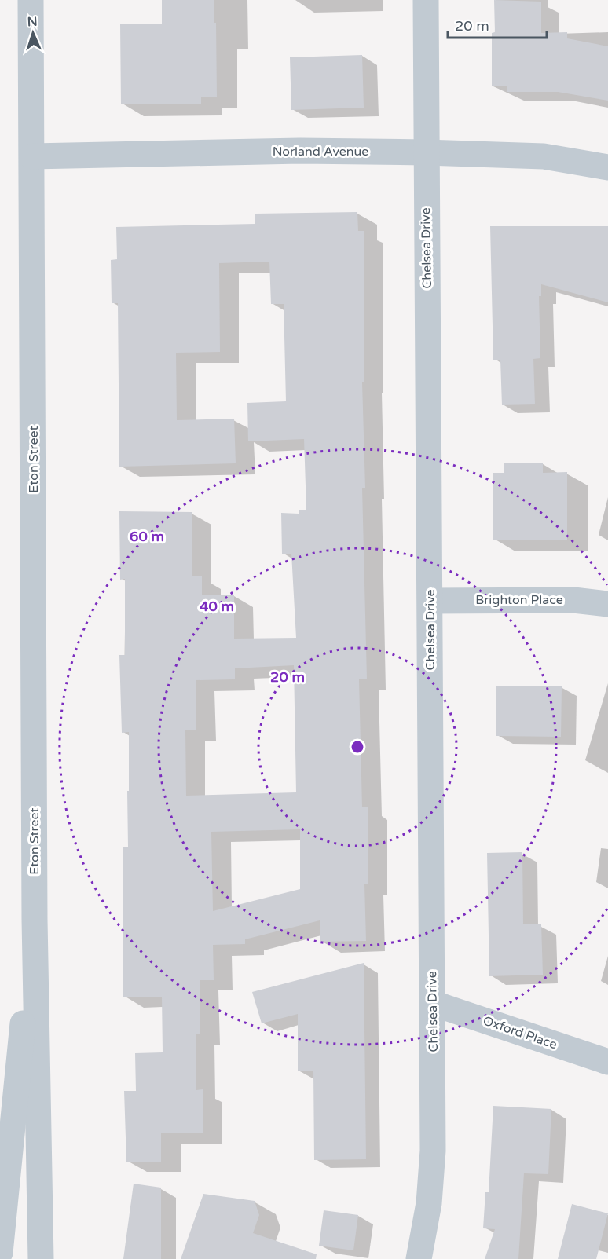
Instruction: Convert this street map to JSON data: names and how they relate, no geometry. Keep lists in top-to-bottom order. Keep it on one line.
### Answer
{"streets":{"street":["Norland Avenue","Chelsea Drive","Eton Street","Brighton Place","Oxford Place"]},"crossings":[["Norland Avenue","Chelsea Drive"],["Norland Avenue","Eton Street"],["Chelsea Drive","Brighton Place"],["Chelsea Drive","Oxford Place"]],"scale_bar":"20 m","north":"top","rings":["60 m","40 m","20 m"]}
